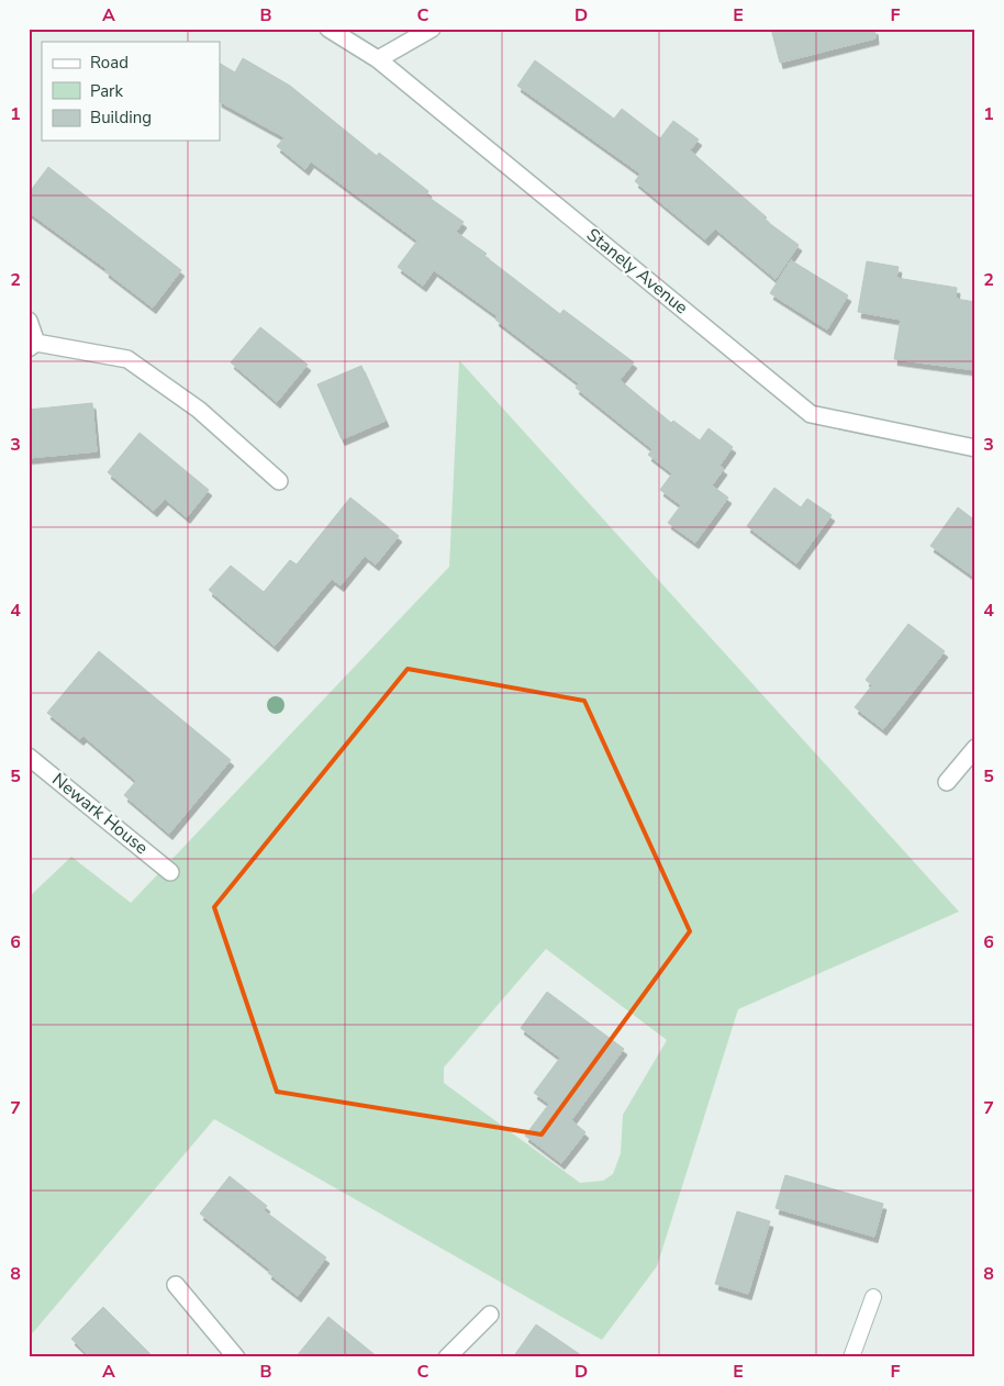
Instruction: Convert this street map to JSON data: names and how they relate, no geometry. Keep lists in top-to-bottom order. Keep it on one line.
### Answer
{"streets":{"street":["Stanely Avenue","Newark House"]},"legend":["Road","Park","Building"],"grid":{"columns":["A","B","C","D","E","F"],"rows":["1","2","3","4","5","6","7","8"]}}
